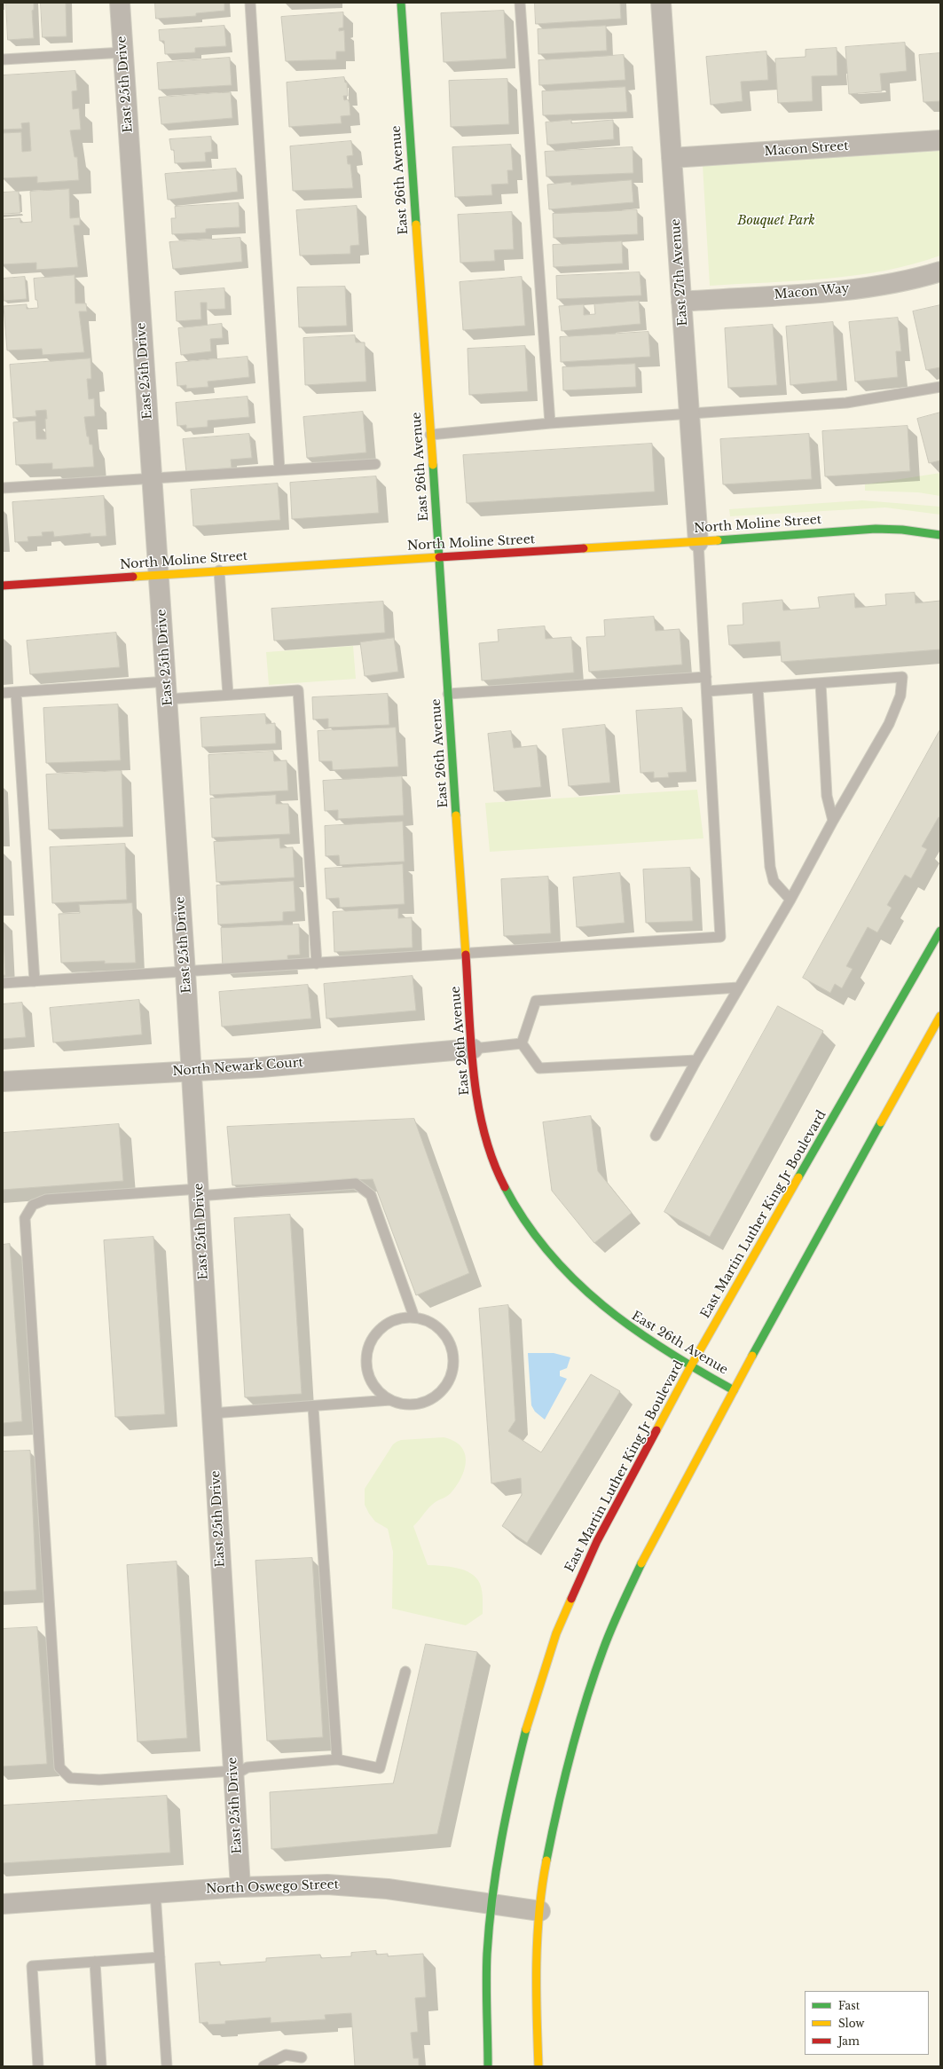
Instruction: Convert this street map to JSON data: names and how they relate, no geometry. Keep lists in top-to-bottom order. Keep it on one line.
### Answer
{"streets":{"street":["East 25th Drive","Macon Street","East 26th Avenue","East 27th Avenue","Macon Way","North Moline Street","North Newark Court","East Martin Luther King Jr Boulevard","North Oswego Street"]},"crossings":[["East 25th Drive","North Moline Street"],["East 25th Drive","North Newark Court"],["East 25th Drive","North Oswego Street"],["Macon Street","East 27th Avenue"],["East 26th Avenue","North Moline Street"],["East 26th Avenue","North Newark Court"],["East 26th Avenue","East Martin Luther King Jr Boulevard"],["East 27th Avenue","Macon Way"],["East 27th Avenue","North Moline Street"],["East Martin Luther King Jr Boulevard","North Oswego Street"]],"parks":["Bouquet Park"],"legend":["Fast","Slow","Jam"]}
